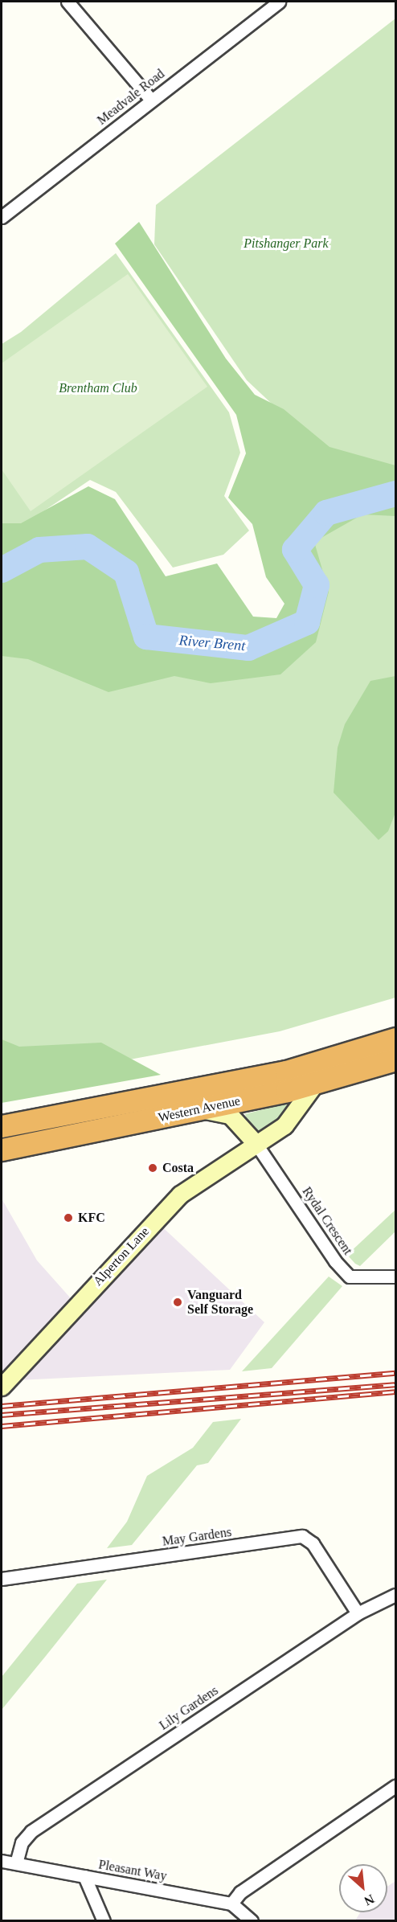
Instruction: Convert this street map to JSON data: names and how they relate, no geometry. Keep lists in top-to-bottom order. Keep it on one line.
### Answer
{"streets":{"highway":["Western Avenue"],"main road":["Alperton Lane"],"street":["Meadvale Road","Rydal Crescent","May Gardens","Lily Gardens","Pleasant Way"]},"crossings":[["Western Avenue","Alperton Lane"],["Rydal Crescent","Alperton Lane"],["May Gardens","Lily Gardens"],["Lily Gardens","Pleasant Way"]],"water":["River Brent"],"parks":["Pitshanger Park","Brentham Club"],"places":["Costa","KFC","Vanguard Self Storage"],"north":"bottom right"}
